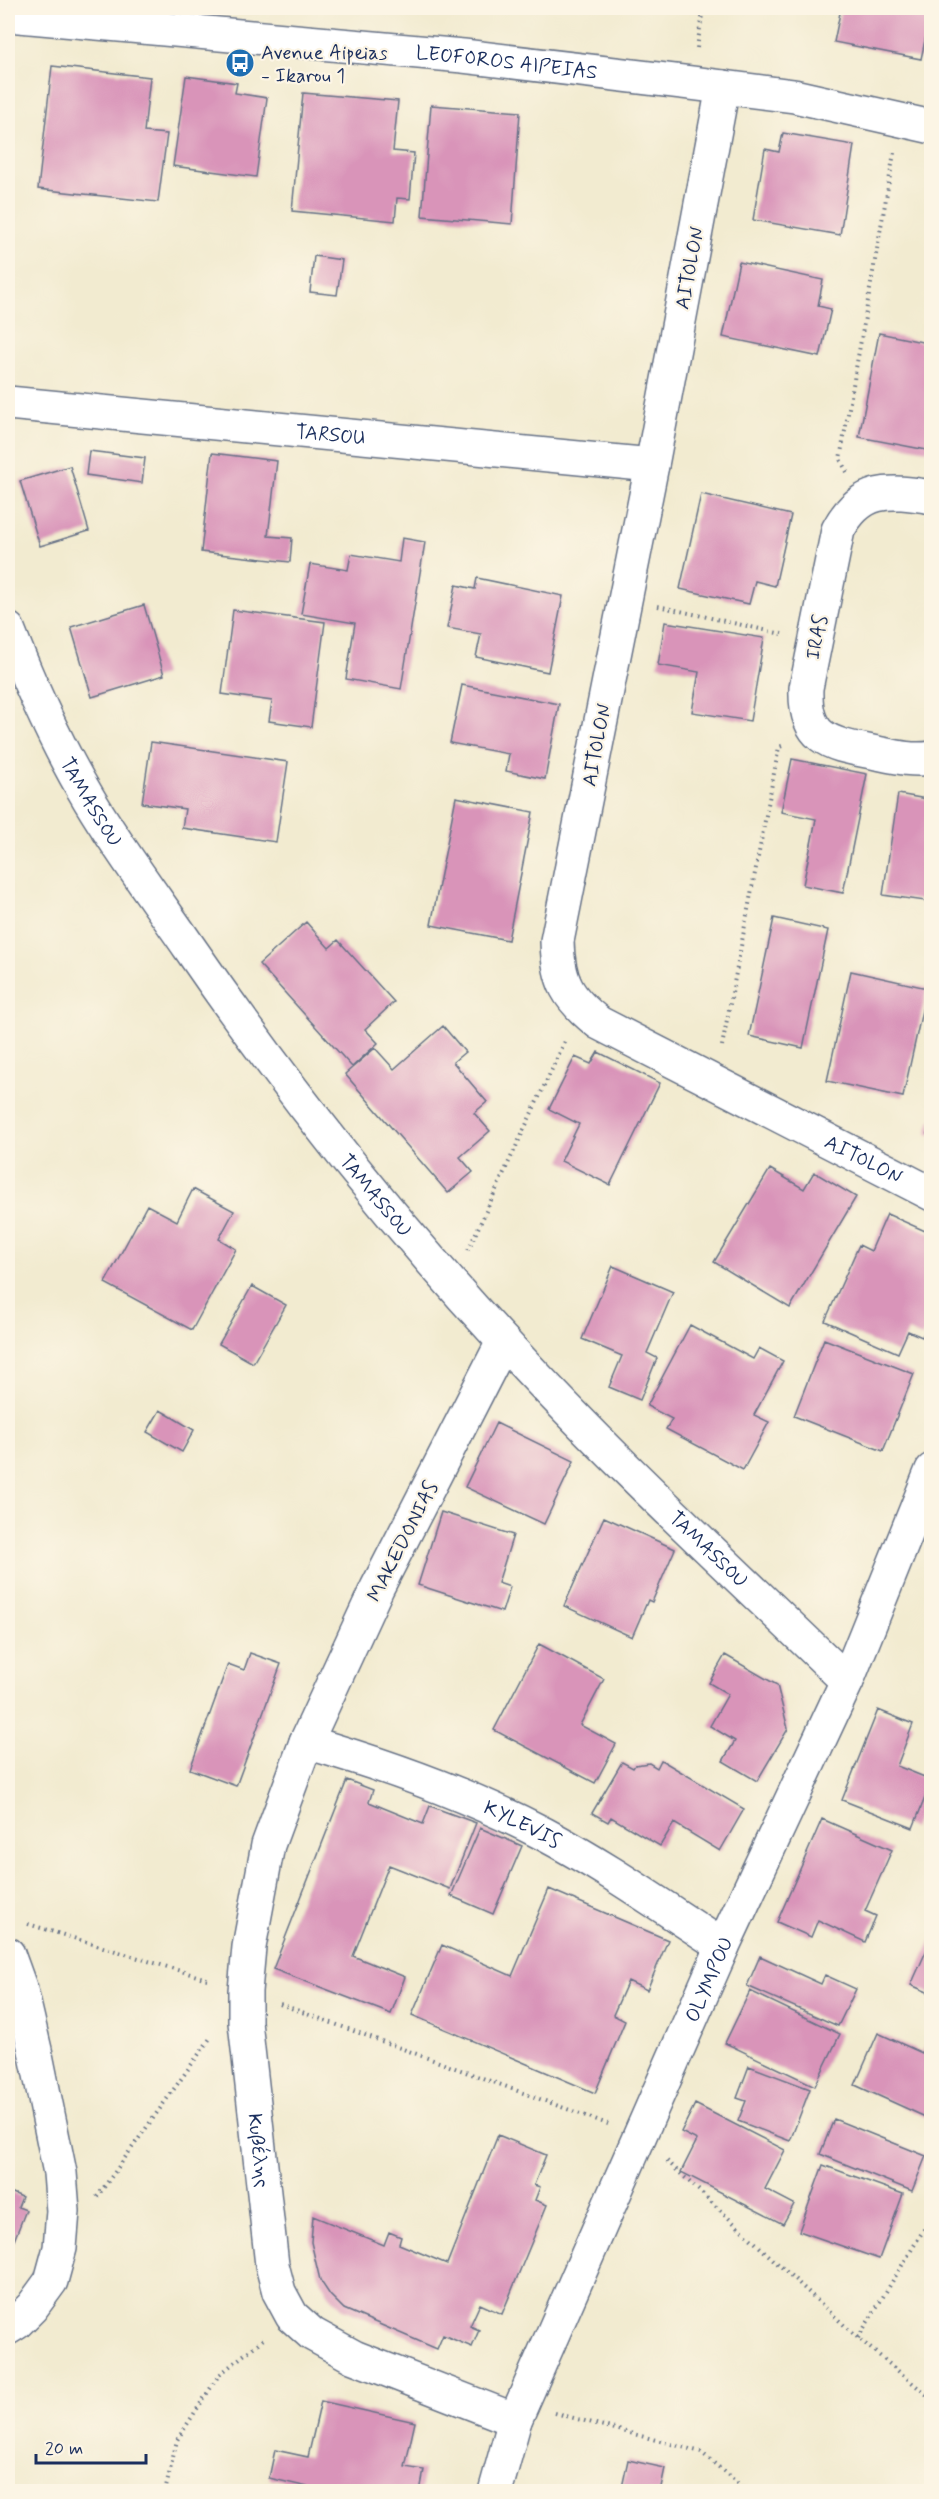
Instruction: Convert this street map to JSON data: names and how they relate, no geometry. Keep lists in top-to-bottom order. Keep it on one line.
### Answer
{"streets":{"street":["LEOFOROS AIPEIAS","AITOLON","TARSOU","IRAS","TAMASSOU","MAKEDONIAS","KYLEVIS","OLYMPOU","Κυβέλης"]},"crossings":[["LEOFOROS AIPEIAS","AITOLON"],["AITOLON","TARSOU"],["TAMASSOU","MAKEDONIAS"],["TAMASSOU","OLYMPOU"],["MAKEDONIAS","KYLEVIS"],["MAKEDONIAS","Κυβέλης"],["KYLEVIS","OLYMPOU"],["KYLEVIS","Κυβέλης"],["OLYMPOU","Κυβέλης"]],"places":{"bus stop":["Avenue Aipeias - Ikarou 1"]},"scale_bar":"20 m"}
